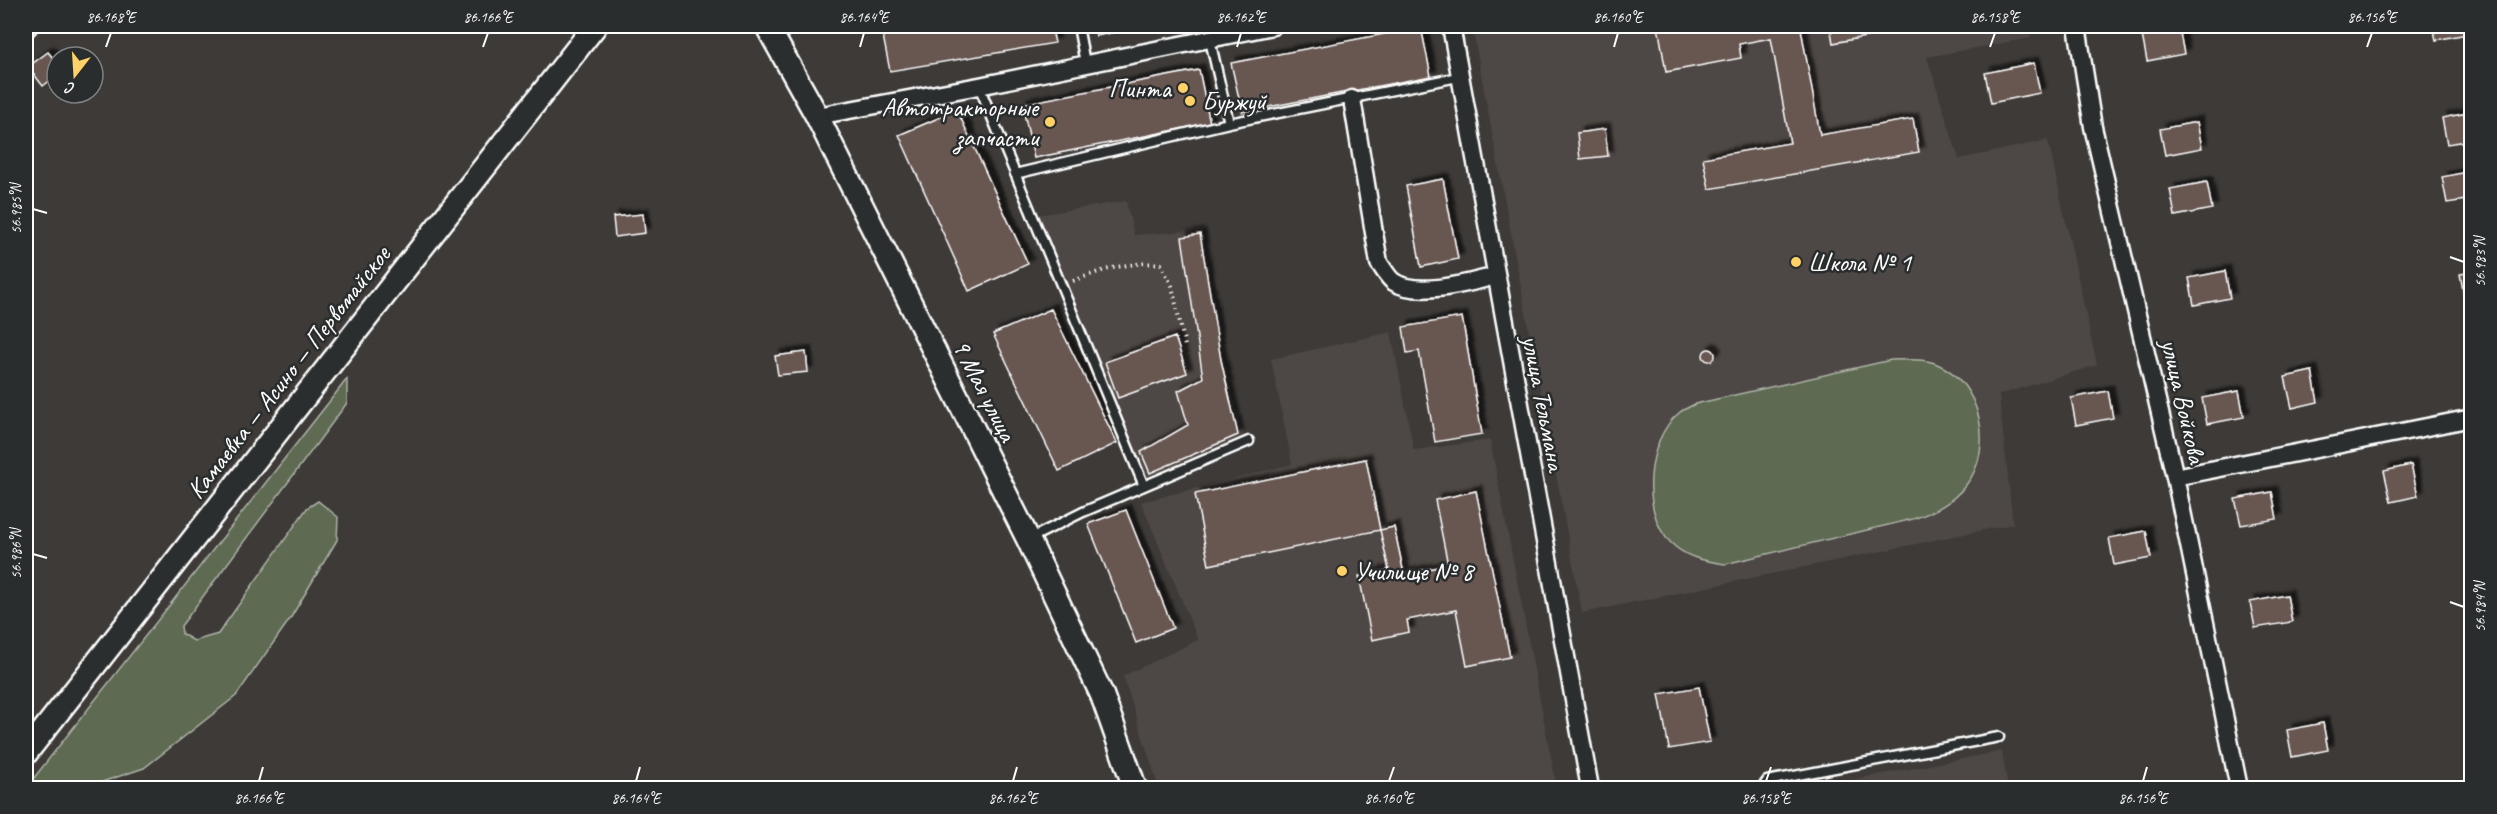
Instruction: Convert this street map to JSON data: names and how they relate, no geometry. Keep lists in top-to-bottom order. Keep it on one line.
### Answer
{"streets":{"main road":["Камаевка — Асино — Первомайское","9 Мая улица"],"street":["улица Войкова","улица Тельмана"]},"places":["Пинта","Буржуй","Автотракторные запчасти","Школа № 1","Училище № 8"],"north":"bottom","coordinates":["86.168°E","86.166°E","86.164°E","86.162°E","86.160°E","86.158°E","86.156°E","56.985°N","56.983°N","56.986°N","56.984°N"]}
